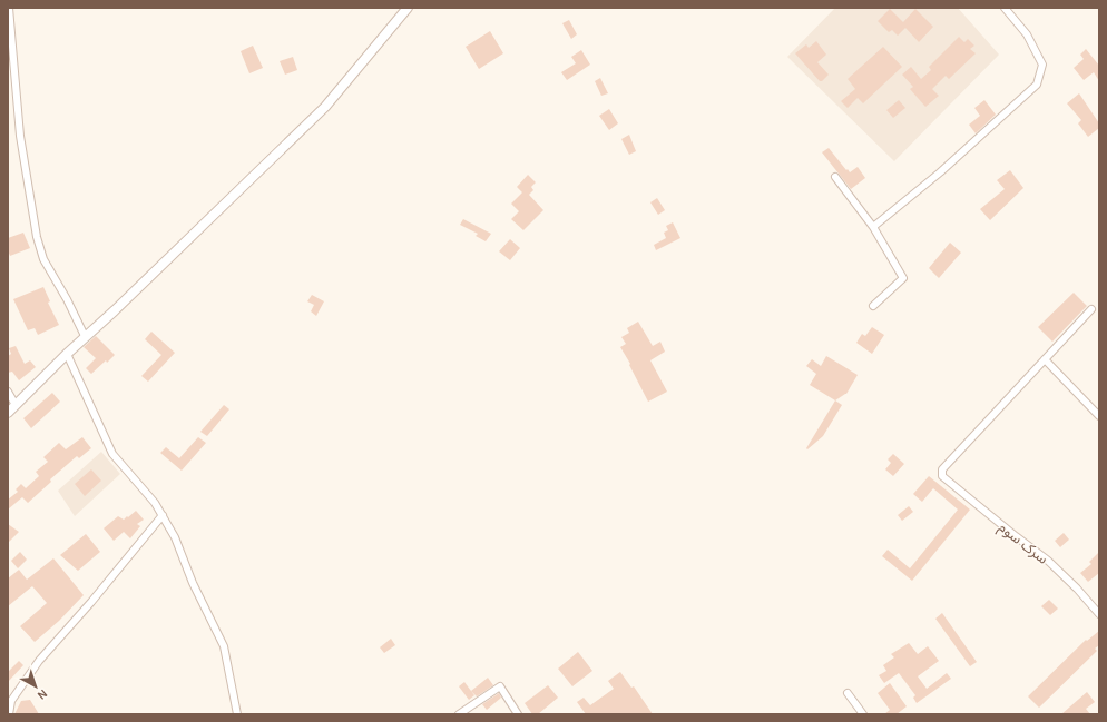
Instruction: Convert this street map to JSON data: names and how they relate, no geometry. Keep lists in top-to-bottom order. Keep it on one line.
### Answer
{"streets":{"street":["سرک سوم"]},"north":"bottom right"}
